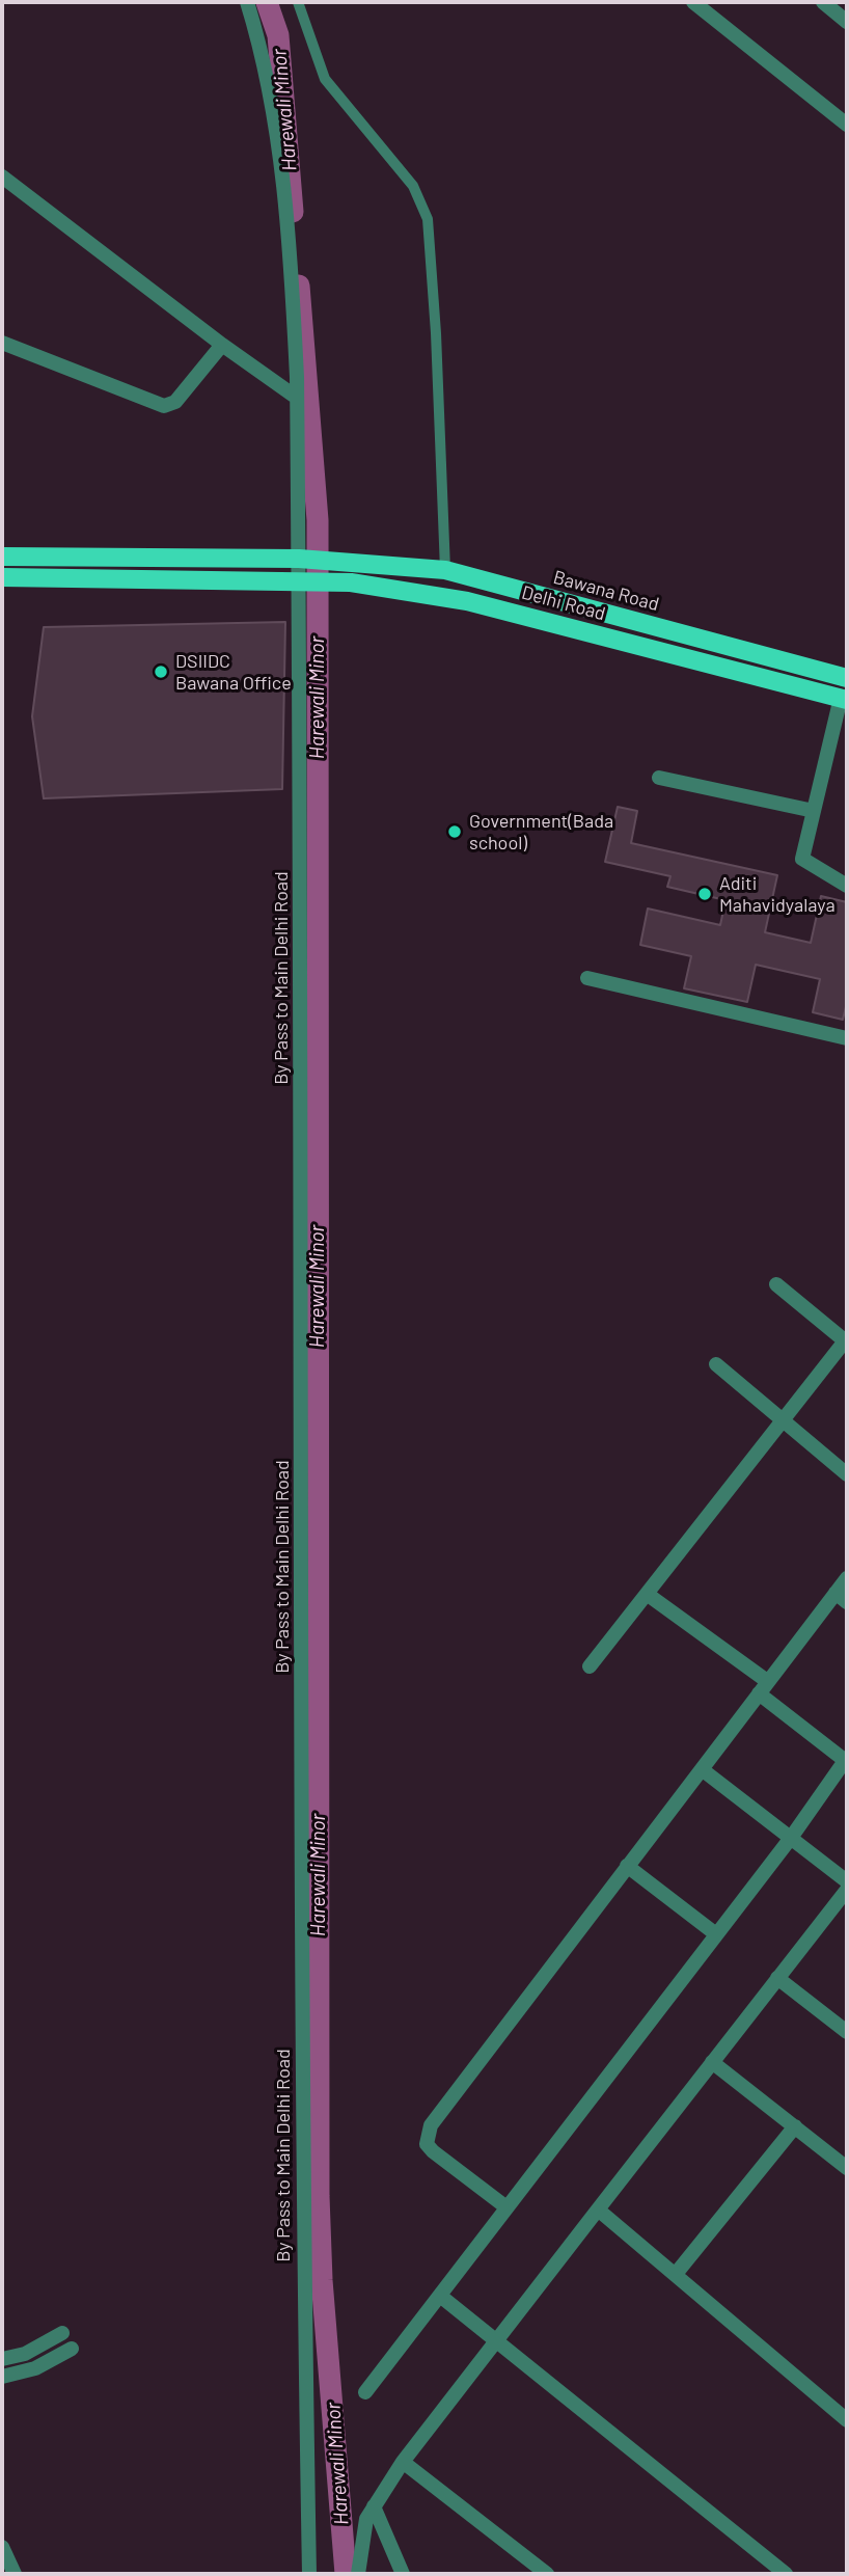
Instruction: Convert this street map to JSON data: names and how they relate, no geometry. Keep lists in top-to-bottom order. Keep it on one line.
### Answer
{"streets":{"main road":["Bawana Road","Delhi Road"],"street":["By Pass to Main Delhi Road"]},"crossings":[["Bawana Road","By Pass to Main Delhi Road"],["Delhi Road","By Pass to Main Delhi Road"]],"water":["Harewali Minor"],"places":["DSIIDC Bawana Office","Government(Bada school)","Aditi Mahavidyalaya"]}
